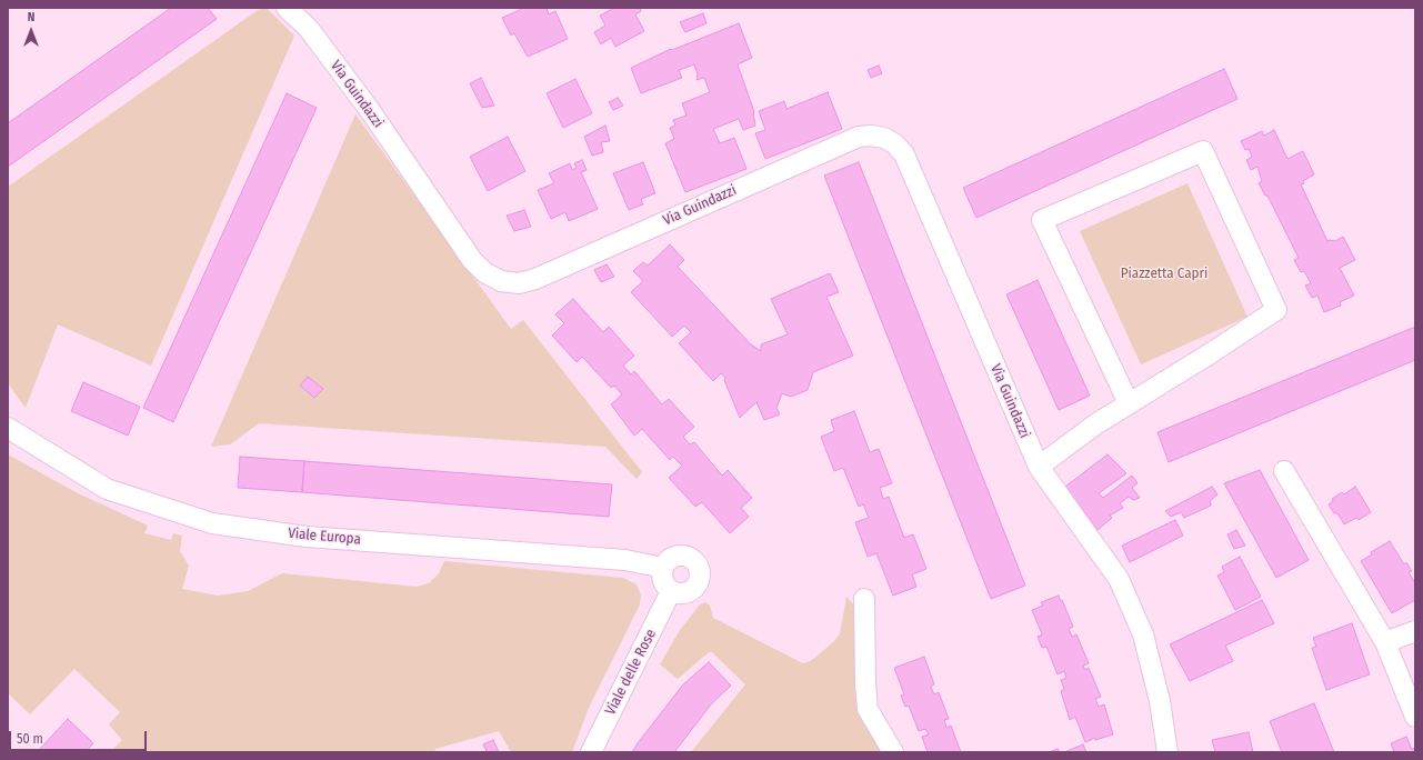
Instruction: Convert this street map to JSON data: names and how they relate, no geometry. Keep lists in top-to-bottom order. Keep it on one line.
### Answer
{"streets":{"street":["Via Guindazzi","Viale Europa","Viale delle Rose"]},"crossings":[["Viale Europa","Viale delle Rose"]],"parks":["Piazzetta Capri"],"scale_bar":"50 m","north":"top"}
